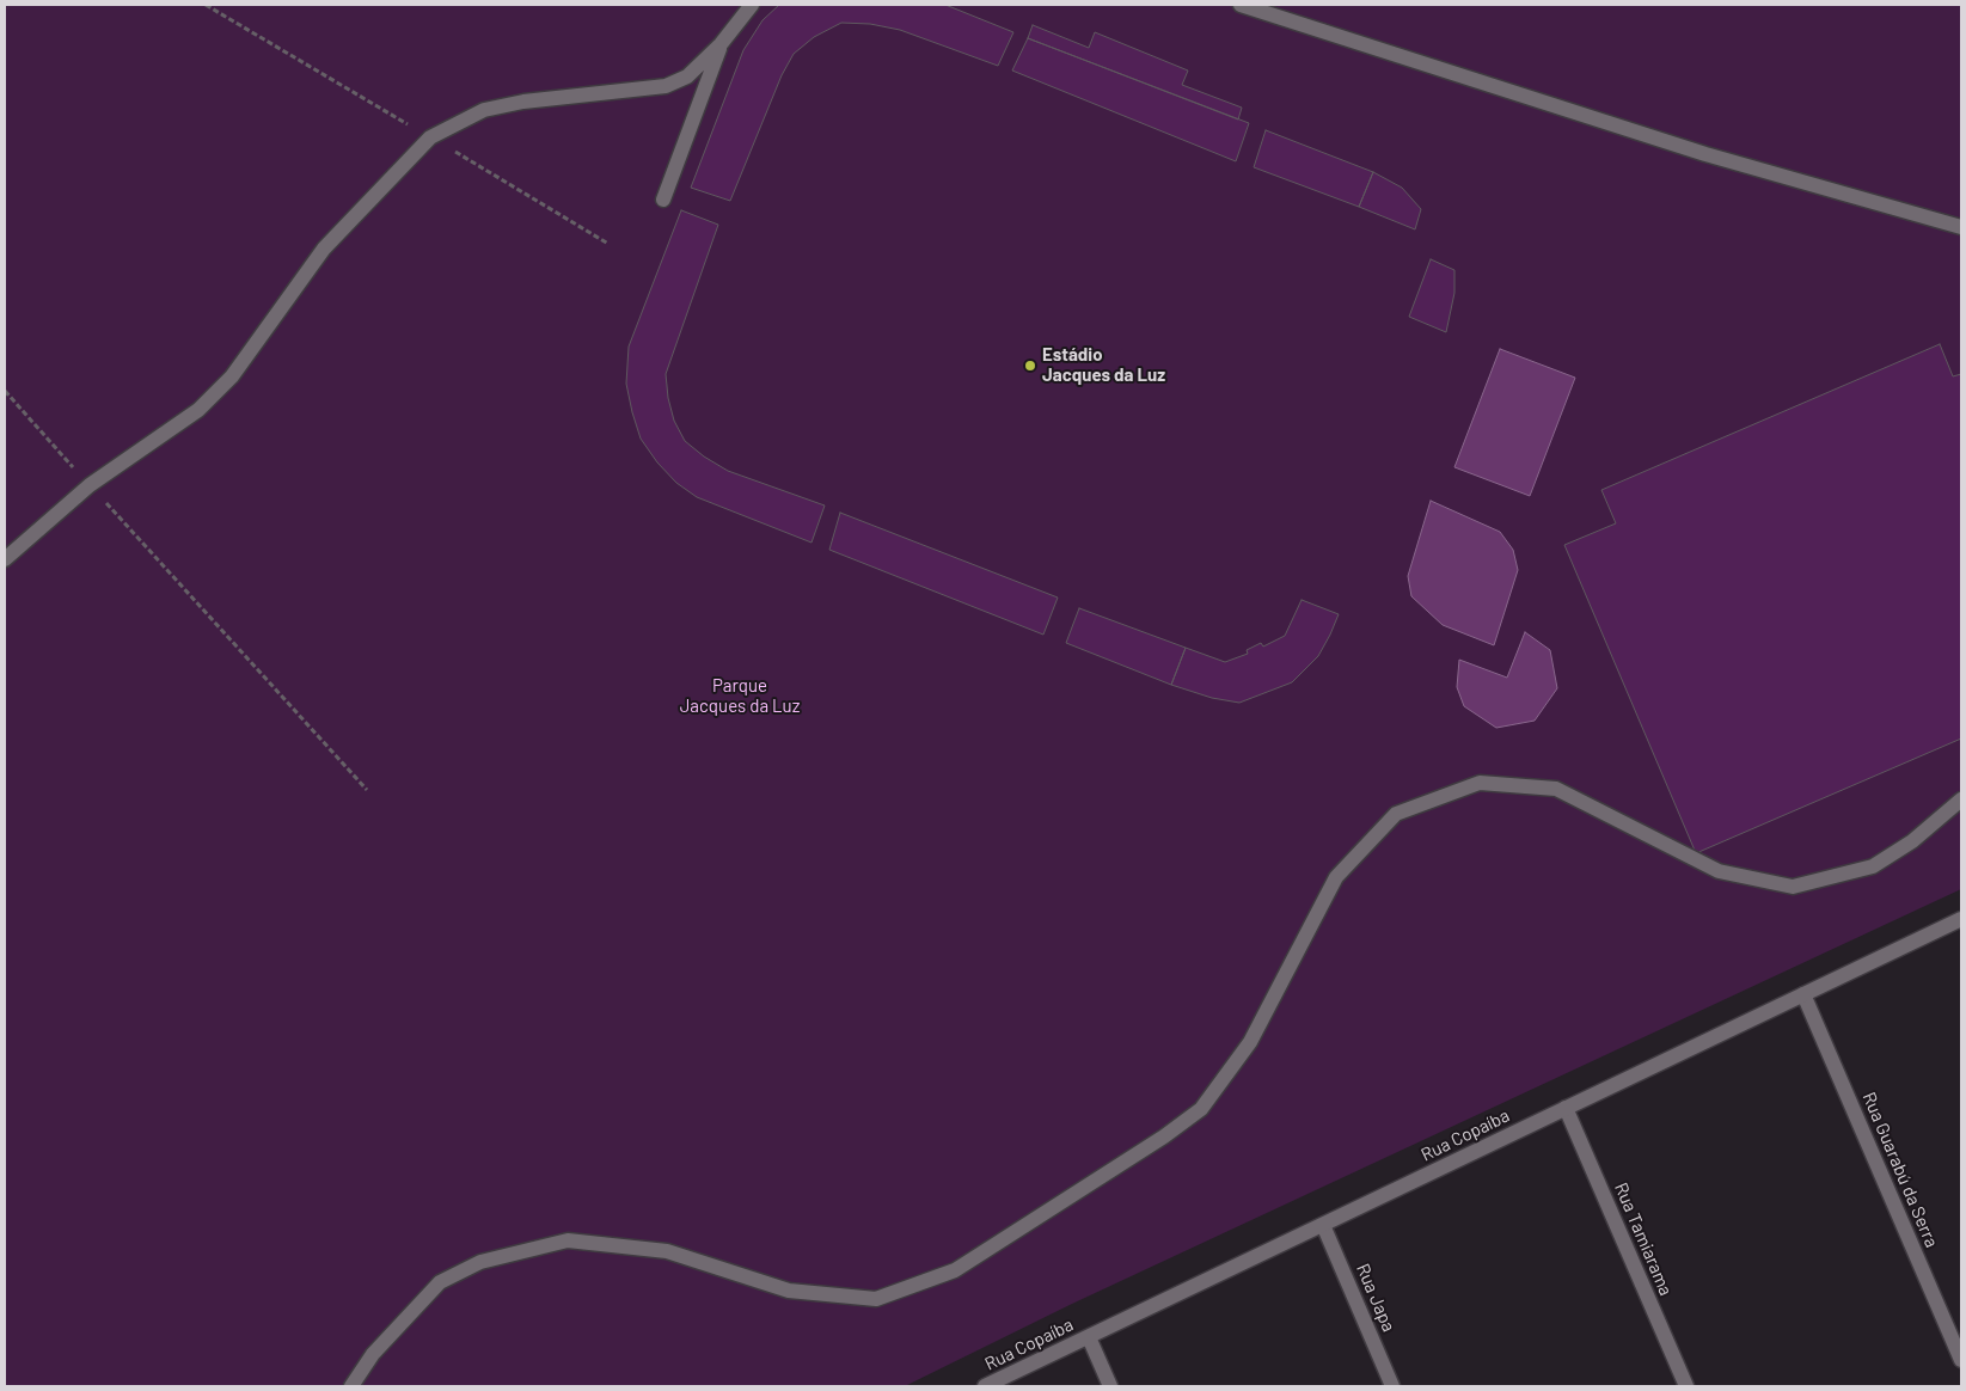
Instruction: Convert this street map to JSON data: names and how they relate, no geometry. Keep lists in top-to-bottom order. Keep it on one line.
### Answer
{"streets":{"street":["Rua Copaíba","Rua Guarabú da Serra","Rua Tamiarama","Rua Japa"]},"crossings":[["Rua Copaíba","Rua Guarabú da Serra"],["Rua Copaíba","Rua Tamiarama"],["Rua Copaíba","Rua Japa"]],"parks":["Parque Jacques da Luz"],"places":["Estádio Jacques da Luz"]}
